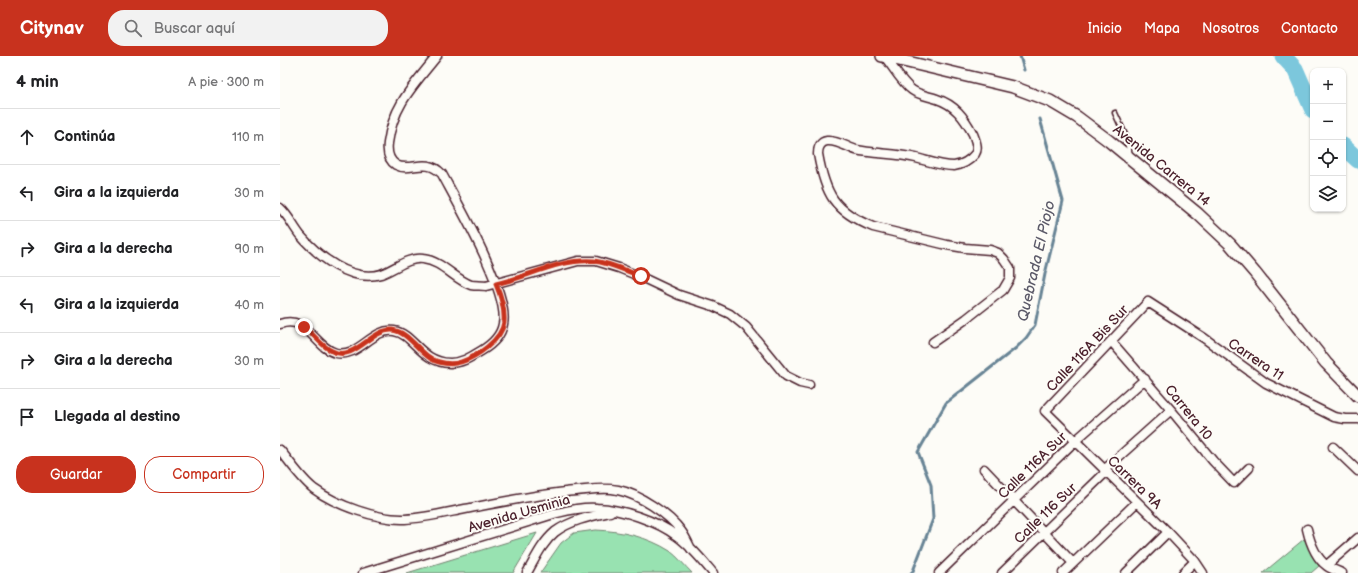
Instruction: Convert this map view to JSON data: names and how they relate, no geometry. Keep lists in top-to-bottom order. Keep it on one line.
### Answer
{"streets":{"main road":["Avenida Carrera 14"],"street":["Calle 116A Bis Sur","Carrera 11","Carrera 10","Calle 116A Sur","Carrera 9A","Avenida Usminia","Calle 116 Sur"]},"crossings":[["Calle 116A Bis Sur","Carrera 11"],["Calle 116A Bis Sur","Carrera 10"],["Calle 116A Bis Sur","Carrera 9A"],["Carrera 10","Calle 116A Sur"],["Carrera 10","Calle 116 Sur"],["Calle 116A Sur","Carrera 9A"],["Carrera 9A","Calle 116 Sur"]],"water":["Quebrada El Piojo"],"page":{"header":"Citynav","search":"Buscar aquí","nav":["Inicio","Mapa","Nosotros","Contacto"],"heading":["4 min","A pie · 300 m"],"map_buttons":["+","−"],"list":[["Continúa","110 m"],["Gira a la izquierda","30 m"],["Gira a la derecha","90 m"],["Gira a la izquierda","40 m"],["Gira a la derecha","30 m"],"Llegada al destino"],"buttons":["Guardar","Compartir"]}}
